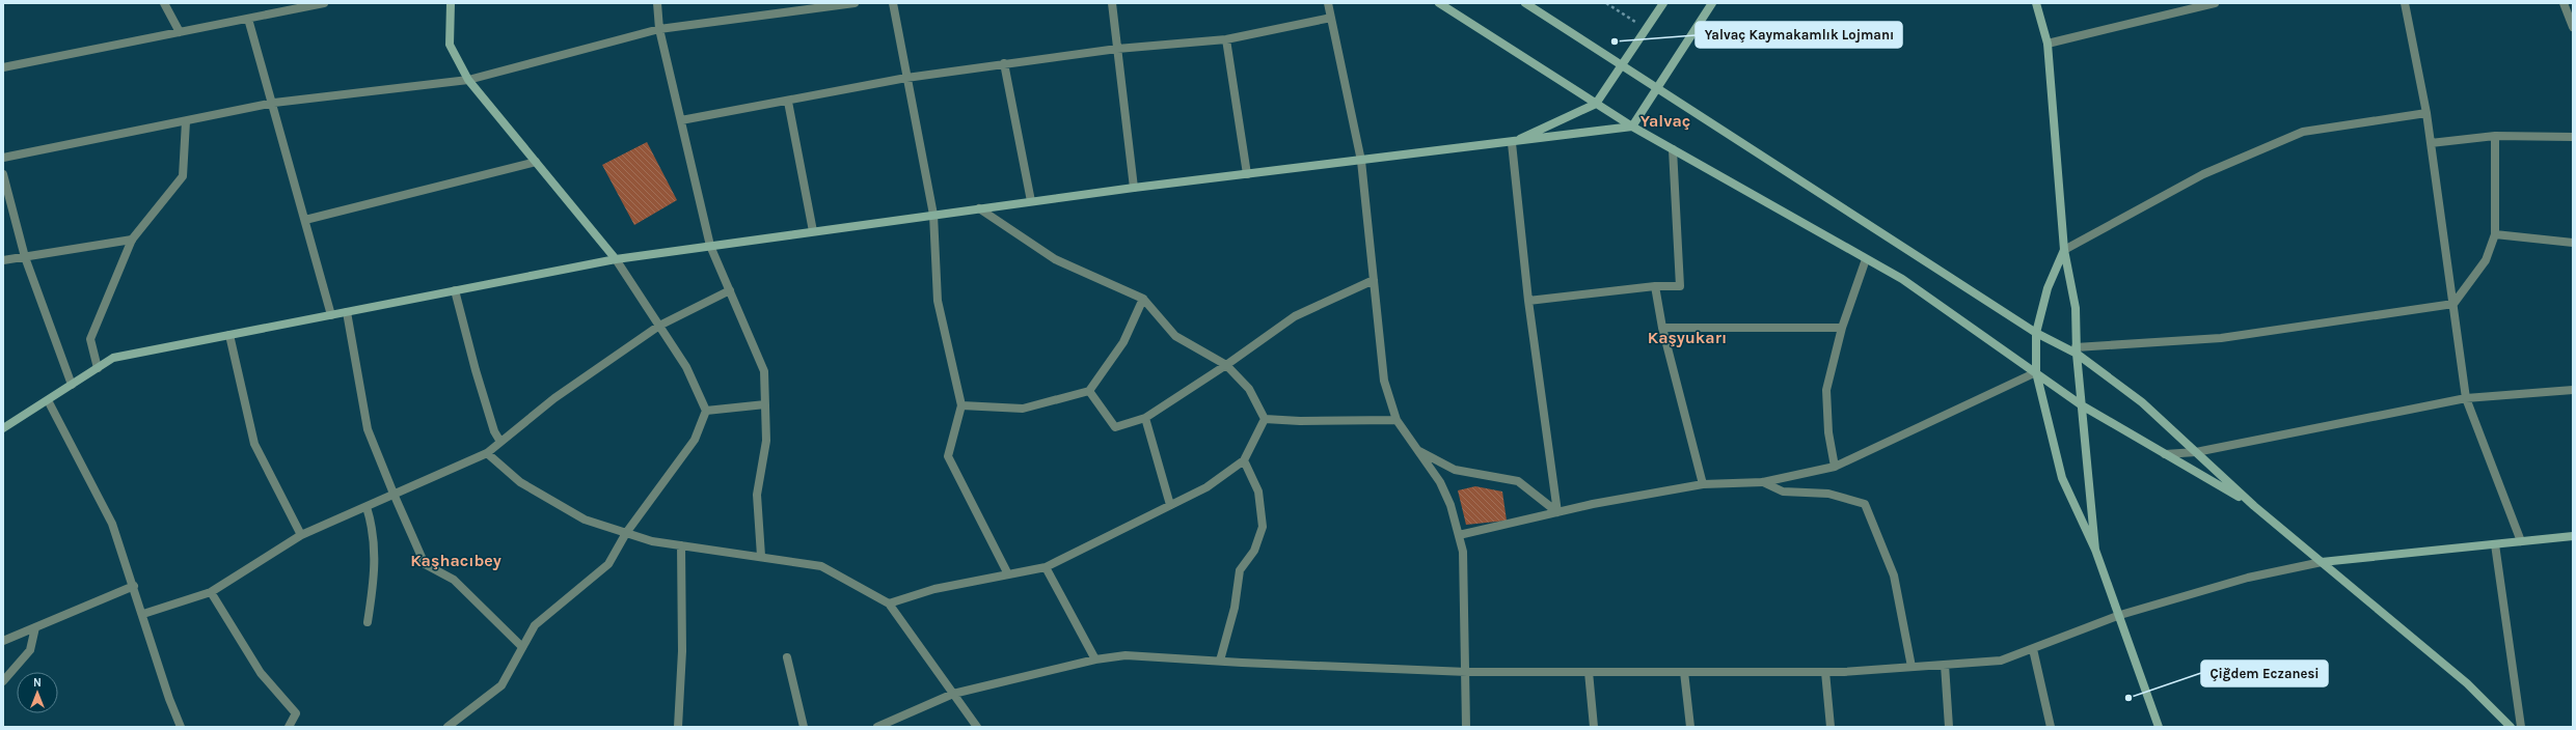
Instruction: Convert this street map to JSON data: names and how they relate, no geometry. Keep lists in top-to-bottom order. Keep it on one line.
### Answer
{"districts":["Yalvaç","Kaşyukarı","Kaşhacıbey"],"places":["Yalvaç Kaymakamlık Lojmanı","Çiğdem Eczanesi"],"north":"top"}
